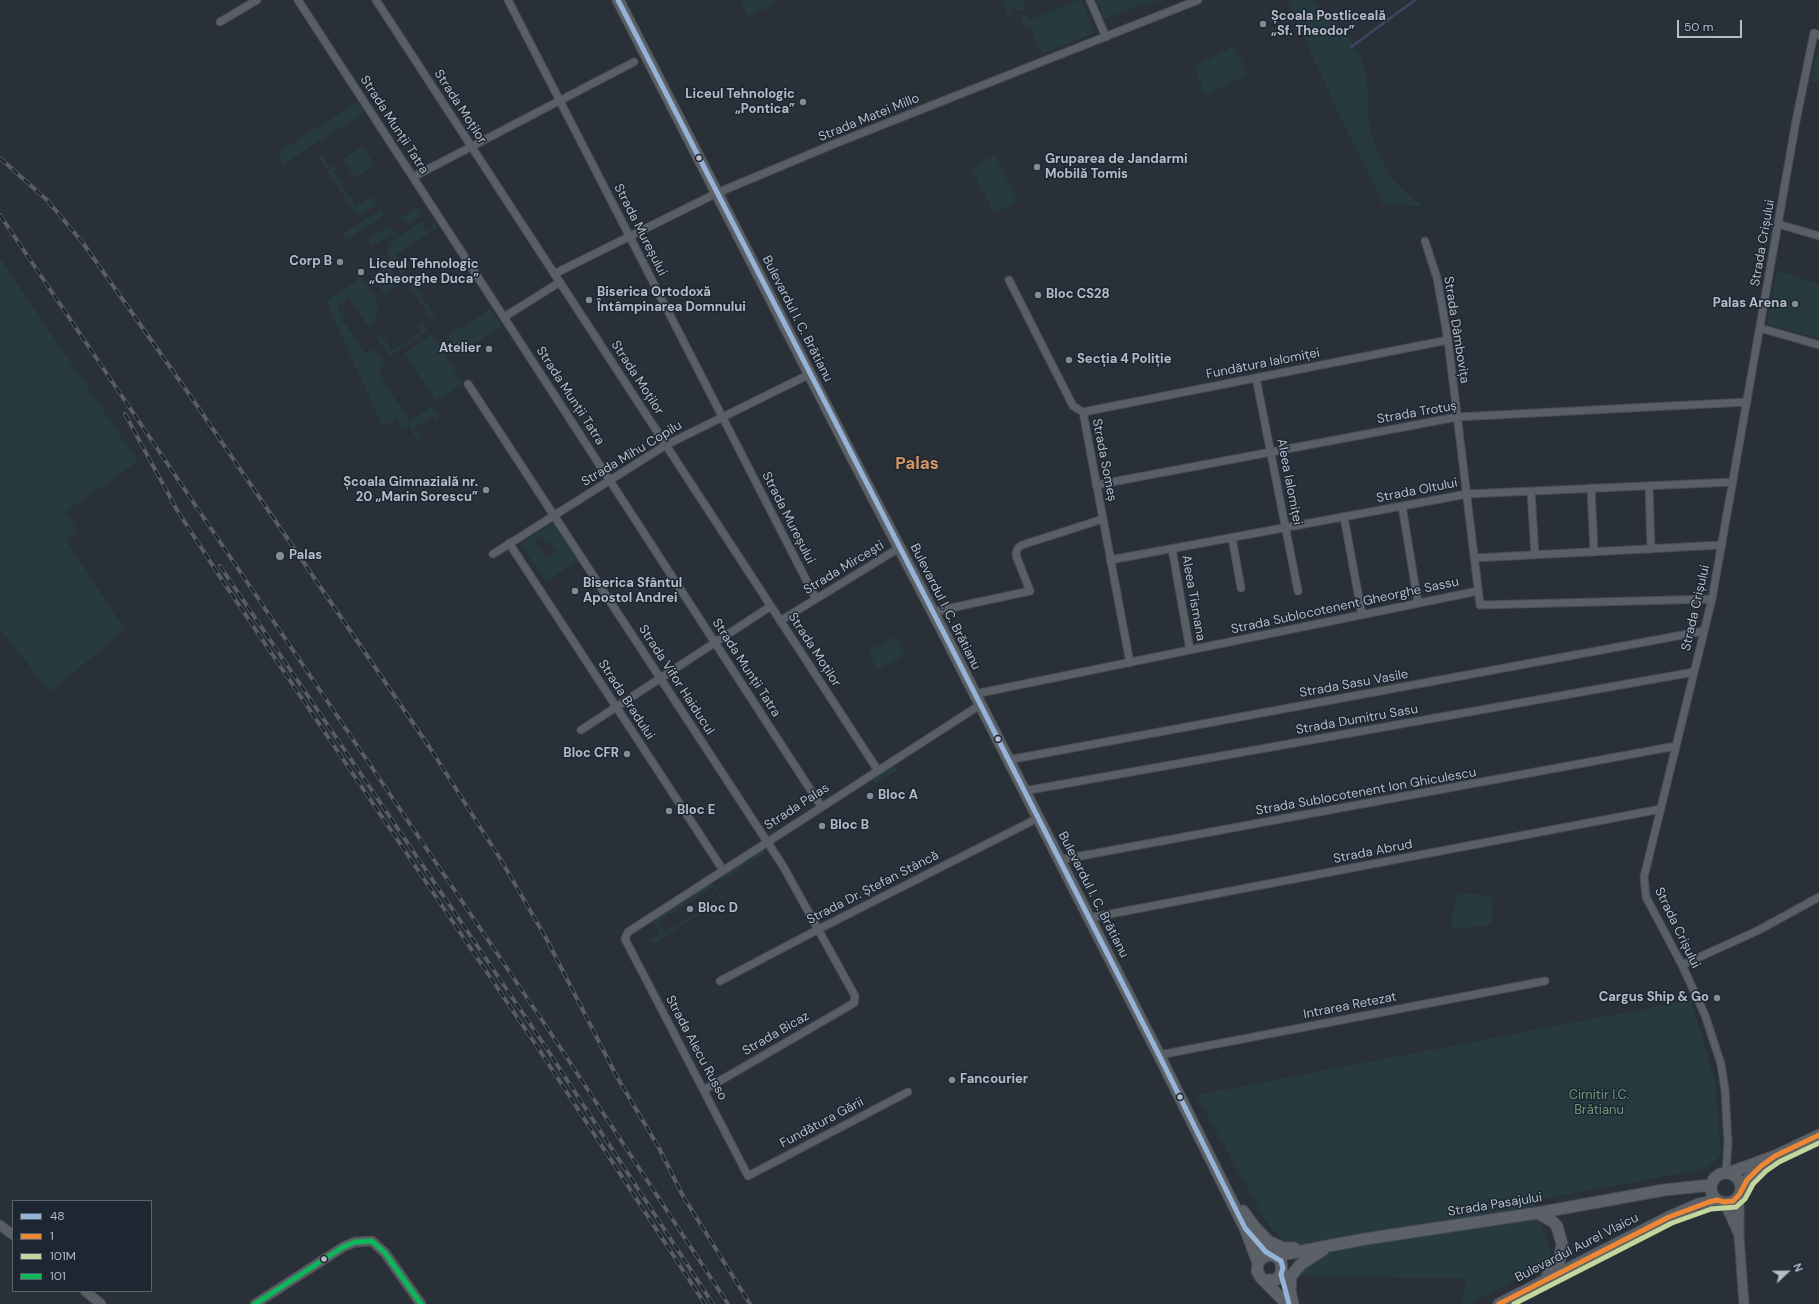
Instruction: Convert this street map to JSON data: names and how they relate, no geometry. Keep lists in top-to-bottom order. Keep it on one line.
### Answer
{"streets":{"main road":["Bulevardul I. C. Brătianu","Strada Pasajului","Bulevardul Aurel Vlaicu"],"street":["Strada Moților","Strada Matei Millo","Strada Munții Tatra","Strada Mureșului","Strada Crișului","Strada Dâmbovița","Fundătura Ialomiței","Strada Trotuș","Strada Mihu Copilu","Strada Someș","Aleea Ialomiței","Strada Oltului","Strada Mircești","Aleea Tismana","Strada Sublocotenent Gheorghe Sassu","Strada Vifor Haiducul","Strada Sasu Vasile","Strada Bradului","Strada Dumitru Sasu","Strada Sublocotenent Ion Ghiculescu","Strada Palas","Strada Abrud","Strada Dr. Ștefan Stâncă","Intrarea Retezat","Strada Bicaz","Strada Alecu Russo","Fundătura Gării"]},"crossings":[["Strada Moților","Strada Matei Millo"],["Strada Moților","Strada Mihu Copilu"],["Strada Moților","Strada Mircești"],["Strada Moților","Strada Palas"],["Strada Matei Millo","Strada Mureșului"],["Strada Matei Millo","Bulevardul I. C. Brătianu"],["Strada Munții Tatra","Strada Mihu Copilu"],["Strada Munții Tatra","Strada Palas"],["Strada Mureșului","Strada Mihu Copilu"],["Strada Mureșului","Strada Mircești"],["Strada Crișului","Strada Trotuș"],["Strada Crișului","Strada Oltului"],["Strada Crișului","Strada Sublocotenent Gheorghe Sassu"],["Strada Crișului","Strada Sasu Vasile"],["Strada Crișului","Strada Dumitru Sasu"],["Strada Crișului","Strada Sublocotenent Ion Ghiculescu"],["Strada Crișului","Strada Abrud"],["Strada Crișului","Strada Pasajului"],["Strada Crișului","Bulevardul Aurel Vlaicu"],["Bulevardul I. C. Brătianu","Strada Mihu Copilu"],["Bulevardul I. C. Brătianu","Strada Mircești"],["Bulevardul I. C. Brătianu","Strada Sublocotenent Gheorghe Sassu"],["Bulevardul I. C. Brătianu","Strada Sasu Vasile"],["Bulevardul I. C. Brătianu","Strada Dumitru Sasu"],["Bulevardul I. C. Brătianu","Strada Sublocotenent Ion Ghiculescu"],["Bulevardul I. C. Brătianu","Strada Palas"],["Bulevardul I. C. Brătianu","Strada Abrud"],["Bulevardul I. C. Brătianu","Strada Dr. Ștefan Stâncă"],["Bulevardul I. C. Brătianu","Intrarea Retezat"],["Bulevardul I. C. Brătianu","Strada Pasajului"],["Strada Dâmbovița","Fundătura Ialomiței"],["Strada Dâmbovița","Strada Trotuș"],["Strada Dâmbovița","Strada Oltului"],["Strada Dâmbovița","Strada Sublocotenent Gheorghe Sassu"],["Fundătura Ialomiței","Strada Someș"],["Fundătura Ialomiței","Aleea Ialomiței"],["Strada Trotuș","Strada Someș"],["Strada Trotuș","Aleea Ialomiței"],["Strada Mihu Copilu","Strada Vifor Haiducul"],["Strada Mihu Copilu","Strada Bradului"],["Strada Someș","Strada Oltului"],["Strada Someș","Strada Sublocotenent Gheorghe Sassu"],["Aleea Ialomiței","Strada Oltului"],["Strada Oltului","Aleea Tismana"],["Aleea Tismana","Strada Sublocotenent Gheorghe Sassu"],["Strada Sublocotenent Gheorghe Sassu","Strada Palas"],["Strada Vifor Haiducul","Strada Palas"],["Strada Vifor Haiducul","Strada Dr. Ștefan Stâncă"],["Strada Vifor Haiducul","Strada Bicaz"],["Strada Bradului","Strada Palas"],["Strada Palas","Strada Alecu Russo"],["Strada Bicaz","Strada Alecu Russo"],["Strada Alecu Russo","Fundătura Gării"],["Strada Pasajului","Bulevardul Aurel Vlaicu"]],"districts":["Palas"],"parks":["Cimitir I.C. Brătianu"],"places":["Școala Postliceală „Sf. Theodor”","Liceul Tehnologic „Pontica”","Gruparea de Jandarmi Mobilă Tomis","Corp B","Liceul Tehnologic „Gheorghe Duca”","Bloc CS28","Biserica Ortodoxă Întâmpinarea Domnului","Palas Arena","Atelier","Secția 4 Poliție","Școala Gimnazială nr. 20 „Marin Sorescu”","Palas","Biserica Sfântul Apostol Andrei","Bloc CFR","Bloc A","Bloc E","Bloc B","Bloc D","Cargus Ship & Go","Fancourier"],"lines":["transit line 48","transit line 1","transit line 101M","transit line 101"],"legend":["48","1","101M","101"],"scale_bar":"50 m","north":"right"}
